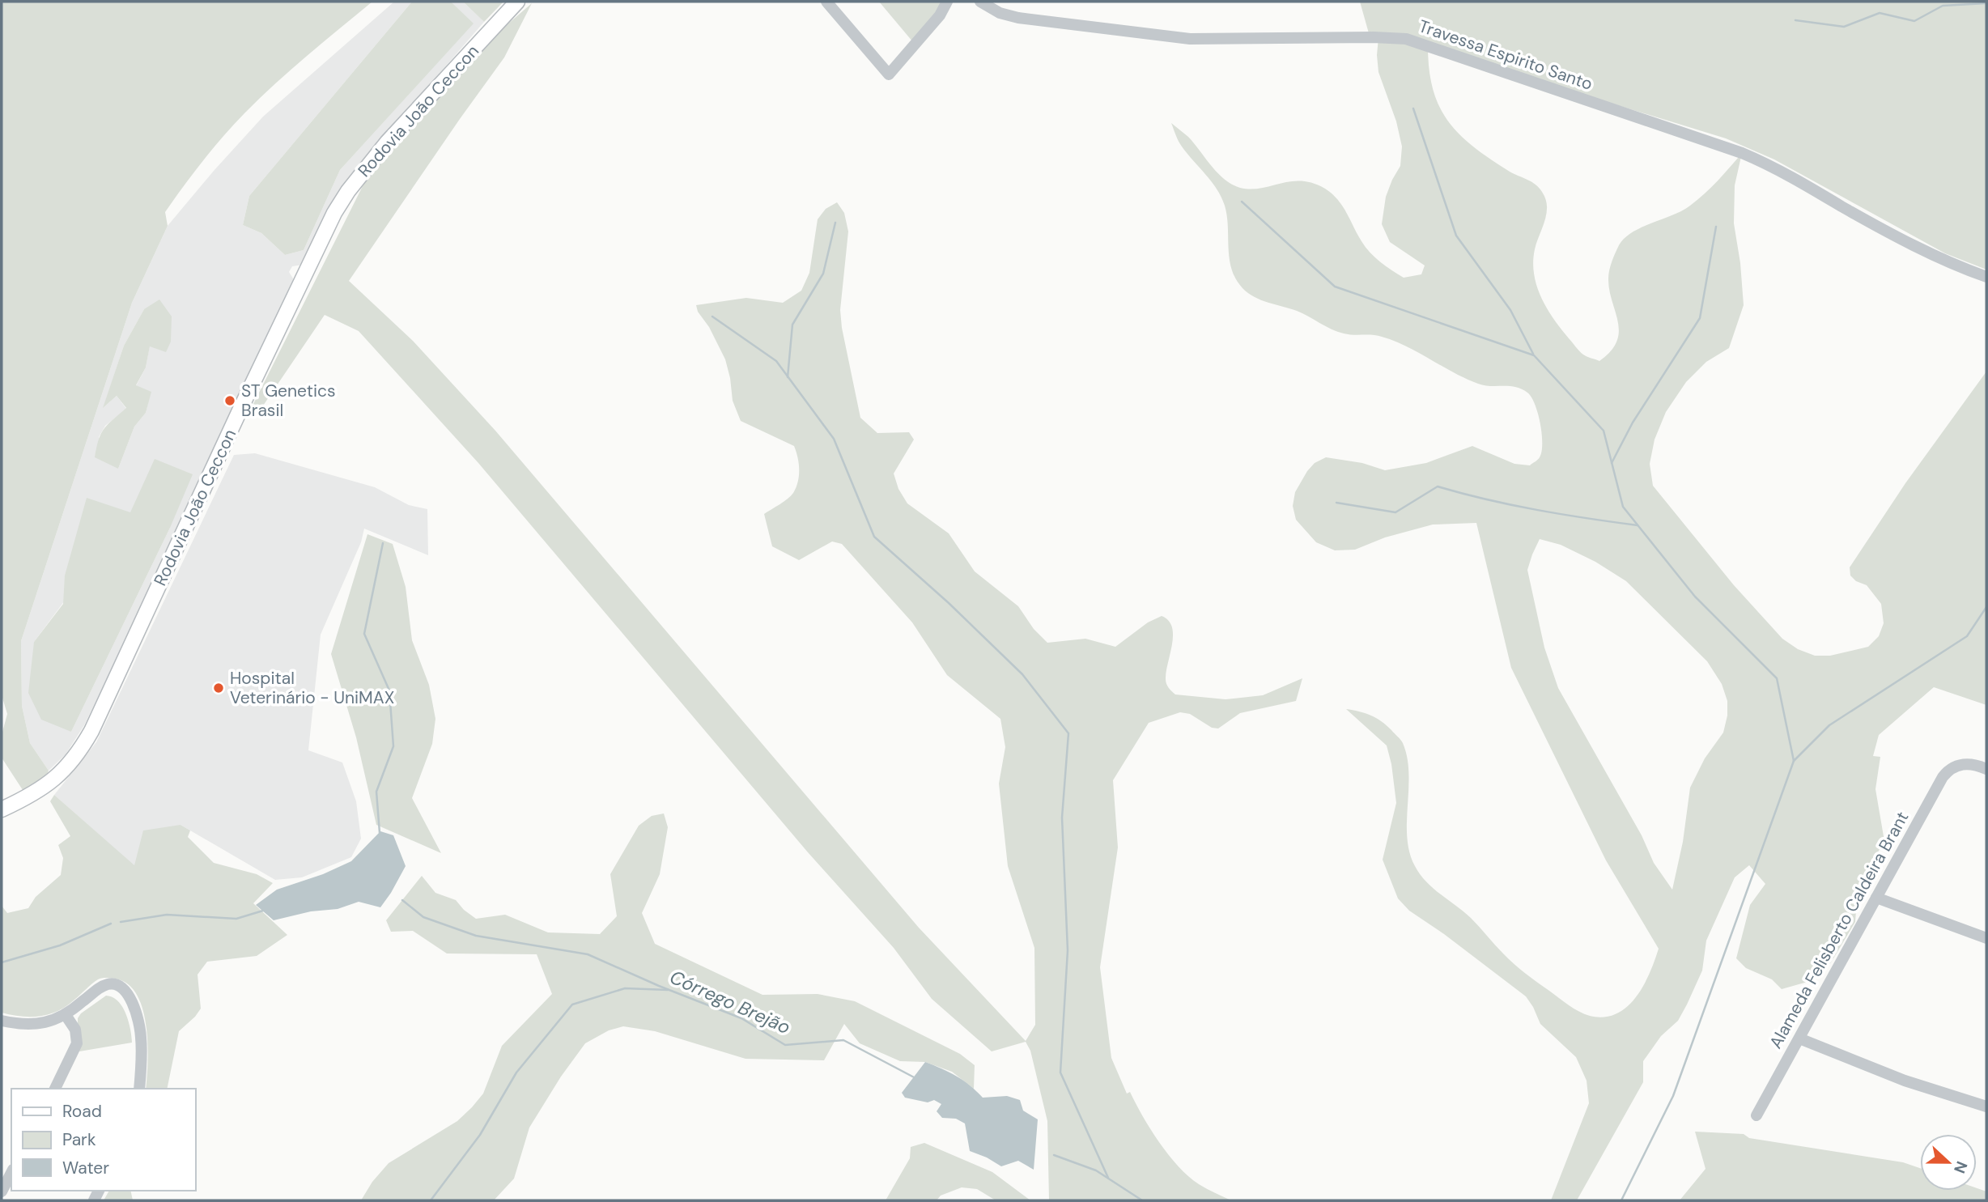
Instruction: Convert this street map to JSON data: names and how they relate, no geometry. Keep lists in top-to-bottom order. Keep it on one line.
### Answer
{"streets":{"main road":["Rodovia João Ceccon"],"street":["Travessa Espirito Santo","Alameda Felisberto Caldeira Brant"]},"water":["Córrego Brejão"],"places":["ST Genetics Brasil","Hospital Veterinário - UniMAX"],"legend":["Road","Park","Water"],"north":"right"}
